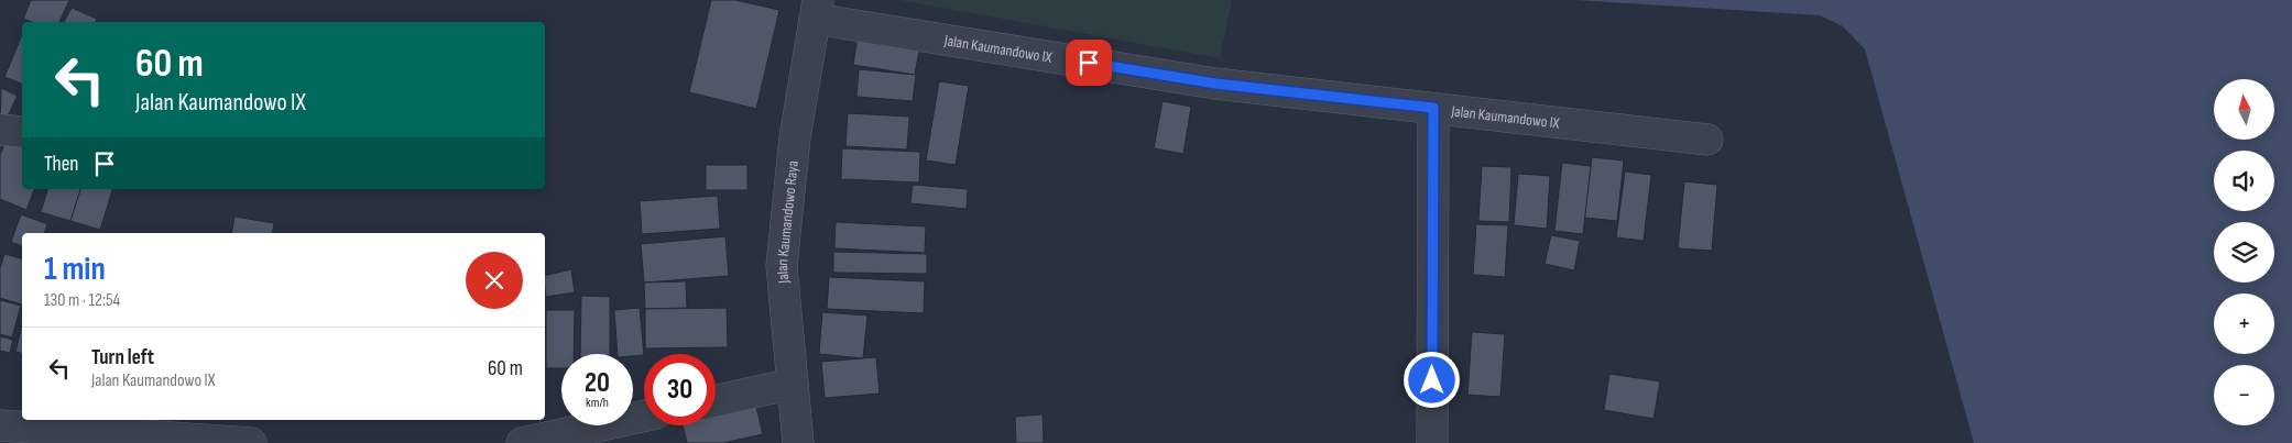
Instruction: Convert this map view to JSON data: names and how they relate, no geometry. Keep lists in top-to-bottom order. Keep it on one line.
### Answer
{"streets":{"street":["Jalan Kaumandowo IX","Jalan Kaumandowo Raya"]},"crossings":[["Jalan Kaumandowo IX","Jalan Kaumandowo Raya"]],"north":"top","page":{"turn":["60 m","Jalan Kaumandowo IX"],"map_buttons":["+","−"],"then":"Then","heading":["1 min","130 m · 12:54"],"list":[{"name":"Turn left","note":"Jalan Kaumandowo IX","value":"60 m"}],"speed":"20 km/h","limit":"30"}}
